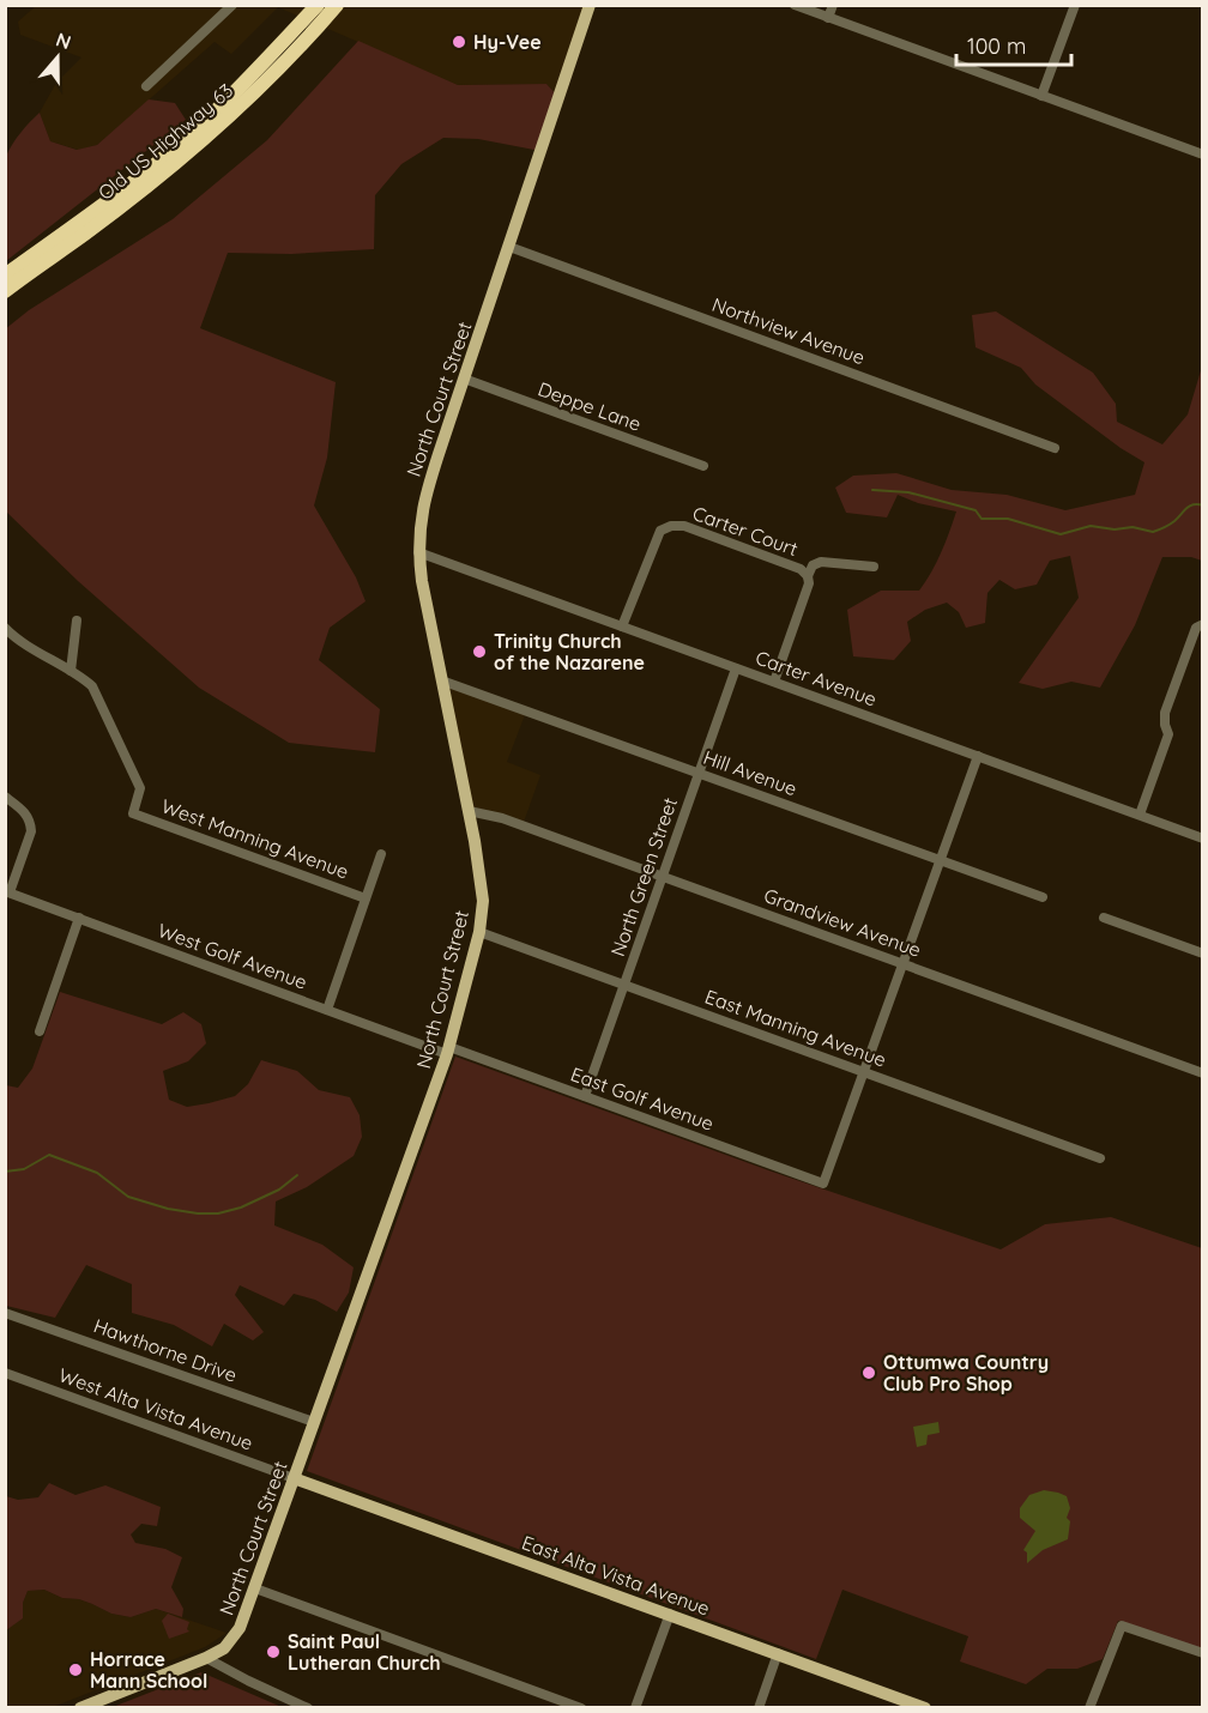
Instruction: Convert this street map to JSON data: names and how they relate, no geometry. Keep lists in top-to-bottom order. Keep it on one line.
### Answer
{"streets":{"highway":["Old US Highway 63"],"main road":["North Court Street","East Alta Vista Avenue"],"street":["Northview Avenue","Deppe Lane","Carter Court","Carter Avenue","Hill Avenue","West Manning Avenue","North Green Street","Grandview Avenue","West Golf Avenue","East Manning Avenue","East Golf Avenue","Hawthorne Drive","West Alta Vista Avenue"]},"crossings":[["Northview Avenue","North Court Street"],["North Court Street","Deppe Lane"],["North Court Street","Carter Avenue"],["North Court Street","Hill Avenue"],["North Court Street","Grandview Avenue"],["North Court Street","West Golf Avenue"],["North Court Street","East Manning Avenue"],["North Court Street","East Golf Avenue"],["North Court Street","Hawthorne Drive"],["North Court Street","West Alta Vista Avenue"],["North Court Street","East Alta Vista Avenue"],["Carter Court","Carter Avenue"],["Carter Avenue","North Green Street"],["Hill Avenue","North Green Street"],["North Green Street","Grandview Avenue"],["North Green Street","East Manning Avenue"],["North Green Street","East Golf Avenue"],["West Golf Avenue","East Golf Avenue"],["East Manning Avenue","East Golf Avenue"],["West Alta Vista Avenue","East Alta Vista Avenue"]],"places":["Hy-Vee","Trinity Church of the Nazarene","Ottumwa Country Club Pro Shop","Saint Paul Lutheran Church","Horrace Mann School"],"scale_bar":"100 m","north":"top"}
